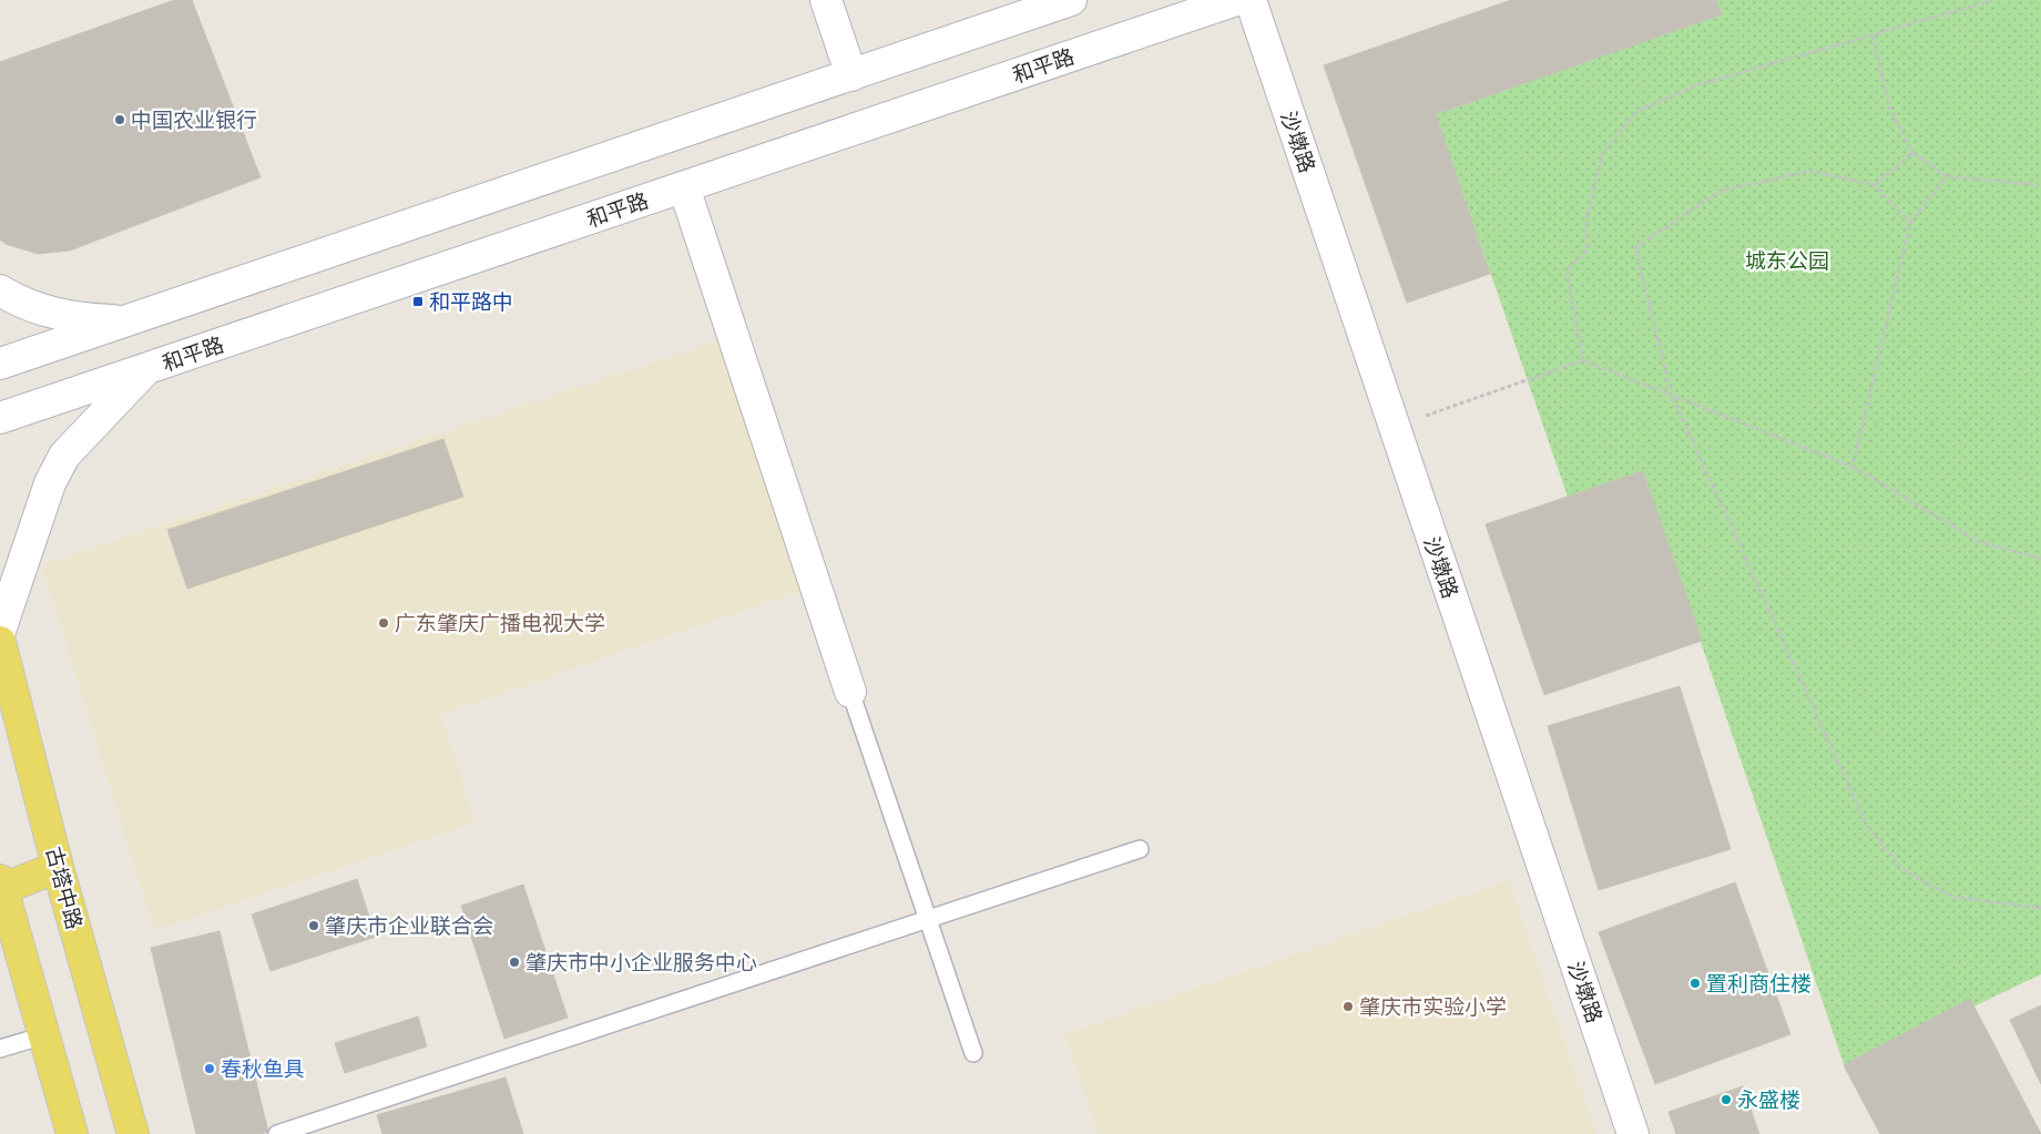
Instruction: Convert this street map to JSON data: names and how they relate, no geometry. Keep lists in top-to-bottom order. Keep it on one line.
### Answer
{"streets":{"main road":["和平路","沙墩路","古塔中路"]},"parks":["城东公园"],"places":{"other":["中国农业银行","广东肇庆广播电视大学","肇庆市企业联合会","肇庆市中小企业服务中心","置利商住楼","肇庆市实验小学","春秋鱼具","永盛楼"],"transit":["和平路中"]}}
